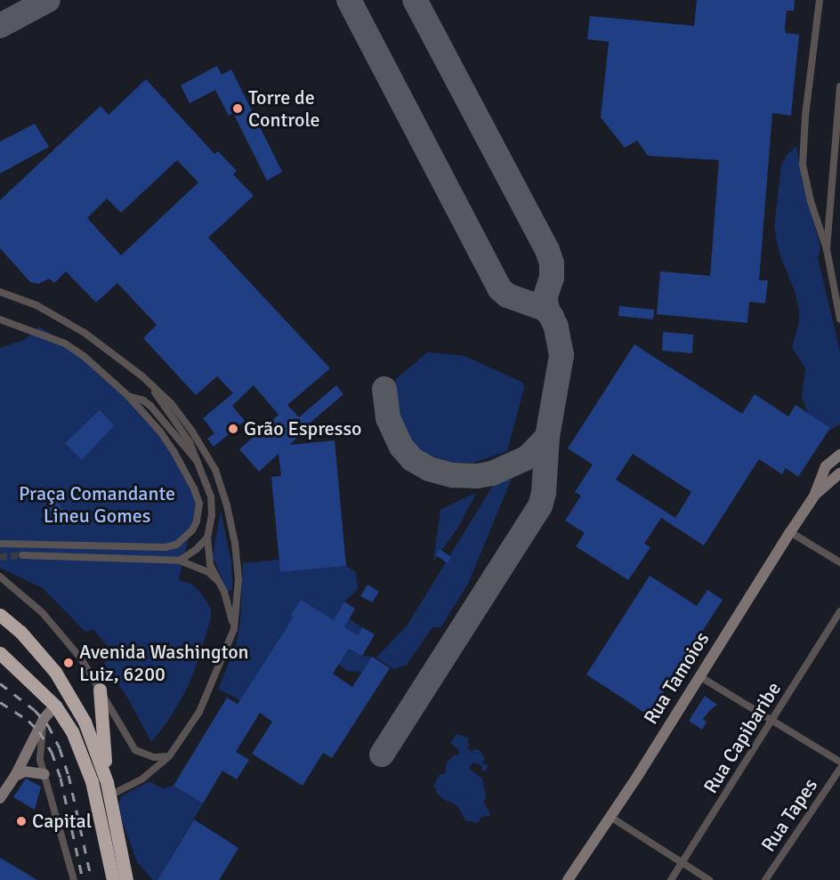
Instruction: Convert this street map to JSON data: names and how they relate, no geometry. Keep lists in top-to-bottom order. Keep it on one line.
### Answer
{"streets":{"main road":["Rua Tamoios"],"street":["Rua Capibaribe","Rua Tapes"]},"parks":["Praça Comandante Lineu Gomes"],"places":["Torre de Controle","Grão Espresso","Avenida Washington Luiz, 6200","Capital"]}
